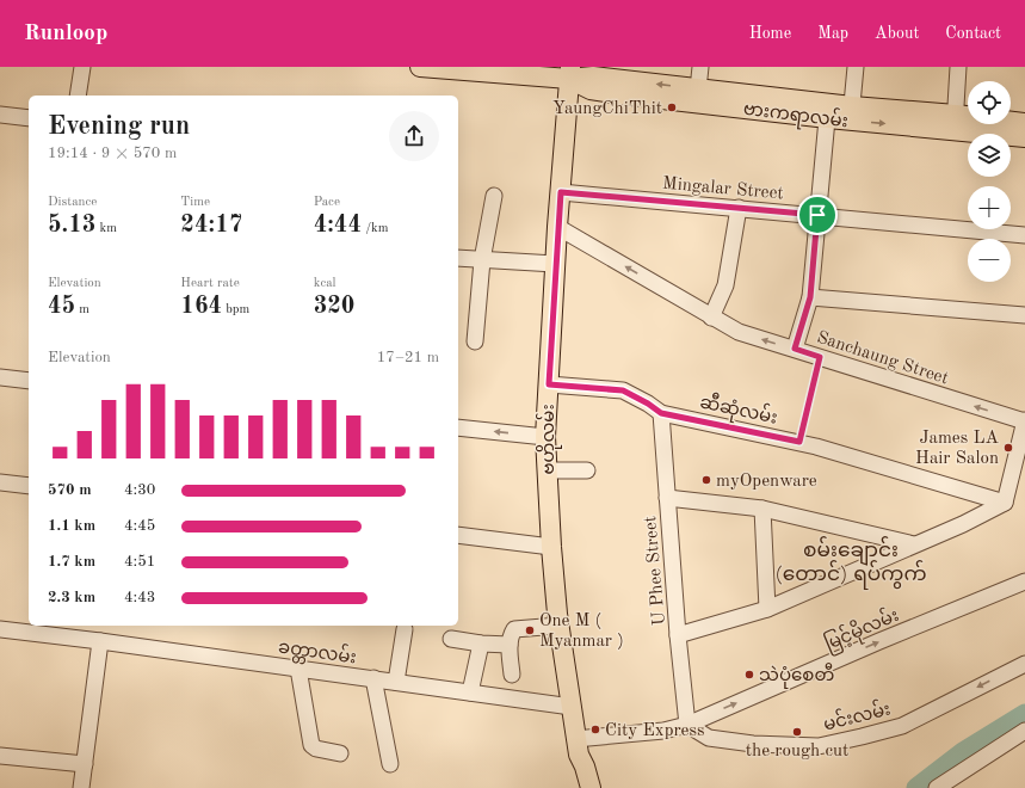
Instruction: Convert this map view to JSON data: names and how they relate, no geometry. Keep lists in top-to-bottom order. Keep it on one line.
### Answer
{"streets":{"main road":["ဗားကရာလမ်း","ဗဟိုလမ်း"],"street":["Mingalar Street","Sanchaung Street","ဆီဆုံလမ်း","U Phee Street","မြင့်မိုလမ်း","ခတ္တာလမ်း","မင်းလမ်း"]},"crossings":[["ဗားကရာလမ်း","ဗဟိုလမ်း"],["Mingalar Street","ဗဟိုလမ်း"],["Sanchaung Street","ဗဟိုလမ်း"],["ဆီဆုံလမ်း","ဗဟိုလမ်း"],["ဆီဆုံလမ်း","U Phee Street"],["ဗဟိုလမ်း","မြင့်မိုလမ်း"],["ဗဟိုလမ်း","ခတ္တာလမ်း"],["U Phee Street","မြင့်မိုလမ်း"],["U Phee Street","မင်းလမ်း"],["မြင့်မိုလမ်း","မင်းလမ်း"]],"districts":["စမ်းချောင်း (တောင်) ရပ်ကွက်"],"places":["YaungChiThit","James LA Hair Salon","myOpenware","One M ( Myanmar )","သဲပုံစေတီ","City Express","the rough cut"],"page":{"header":"Runloop","nav":["Home","Map","About","Contact"],"map_buttons":["+","−"],"heading":["Evening run","19:14 · 9 × 570 m"],"stats":[["Distance","5.13 km"],["Time","24:17"],["Pace","4:44 /km"],["Elevation","45 m"],["Heart rate","164 bpm"],["kcal","320"]],"chart":["Elevation","17–21 m"],"list":[{"name":"570 m","note":"4:30"},{"name":"1.1 km","note":"4:45"},{"name":"1.7 km","note":"4:51"},{"name":"2.3 km","note":"4:43"}]}}
